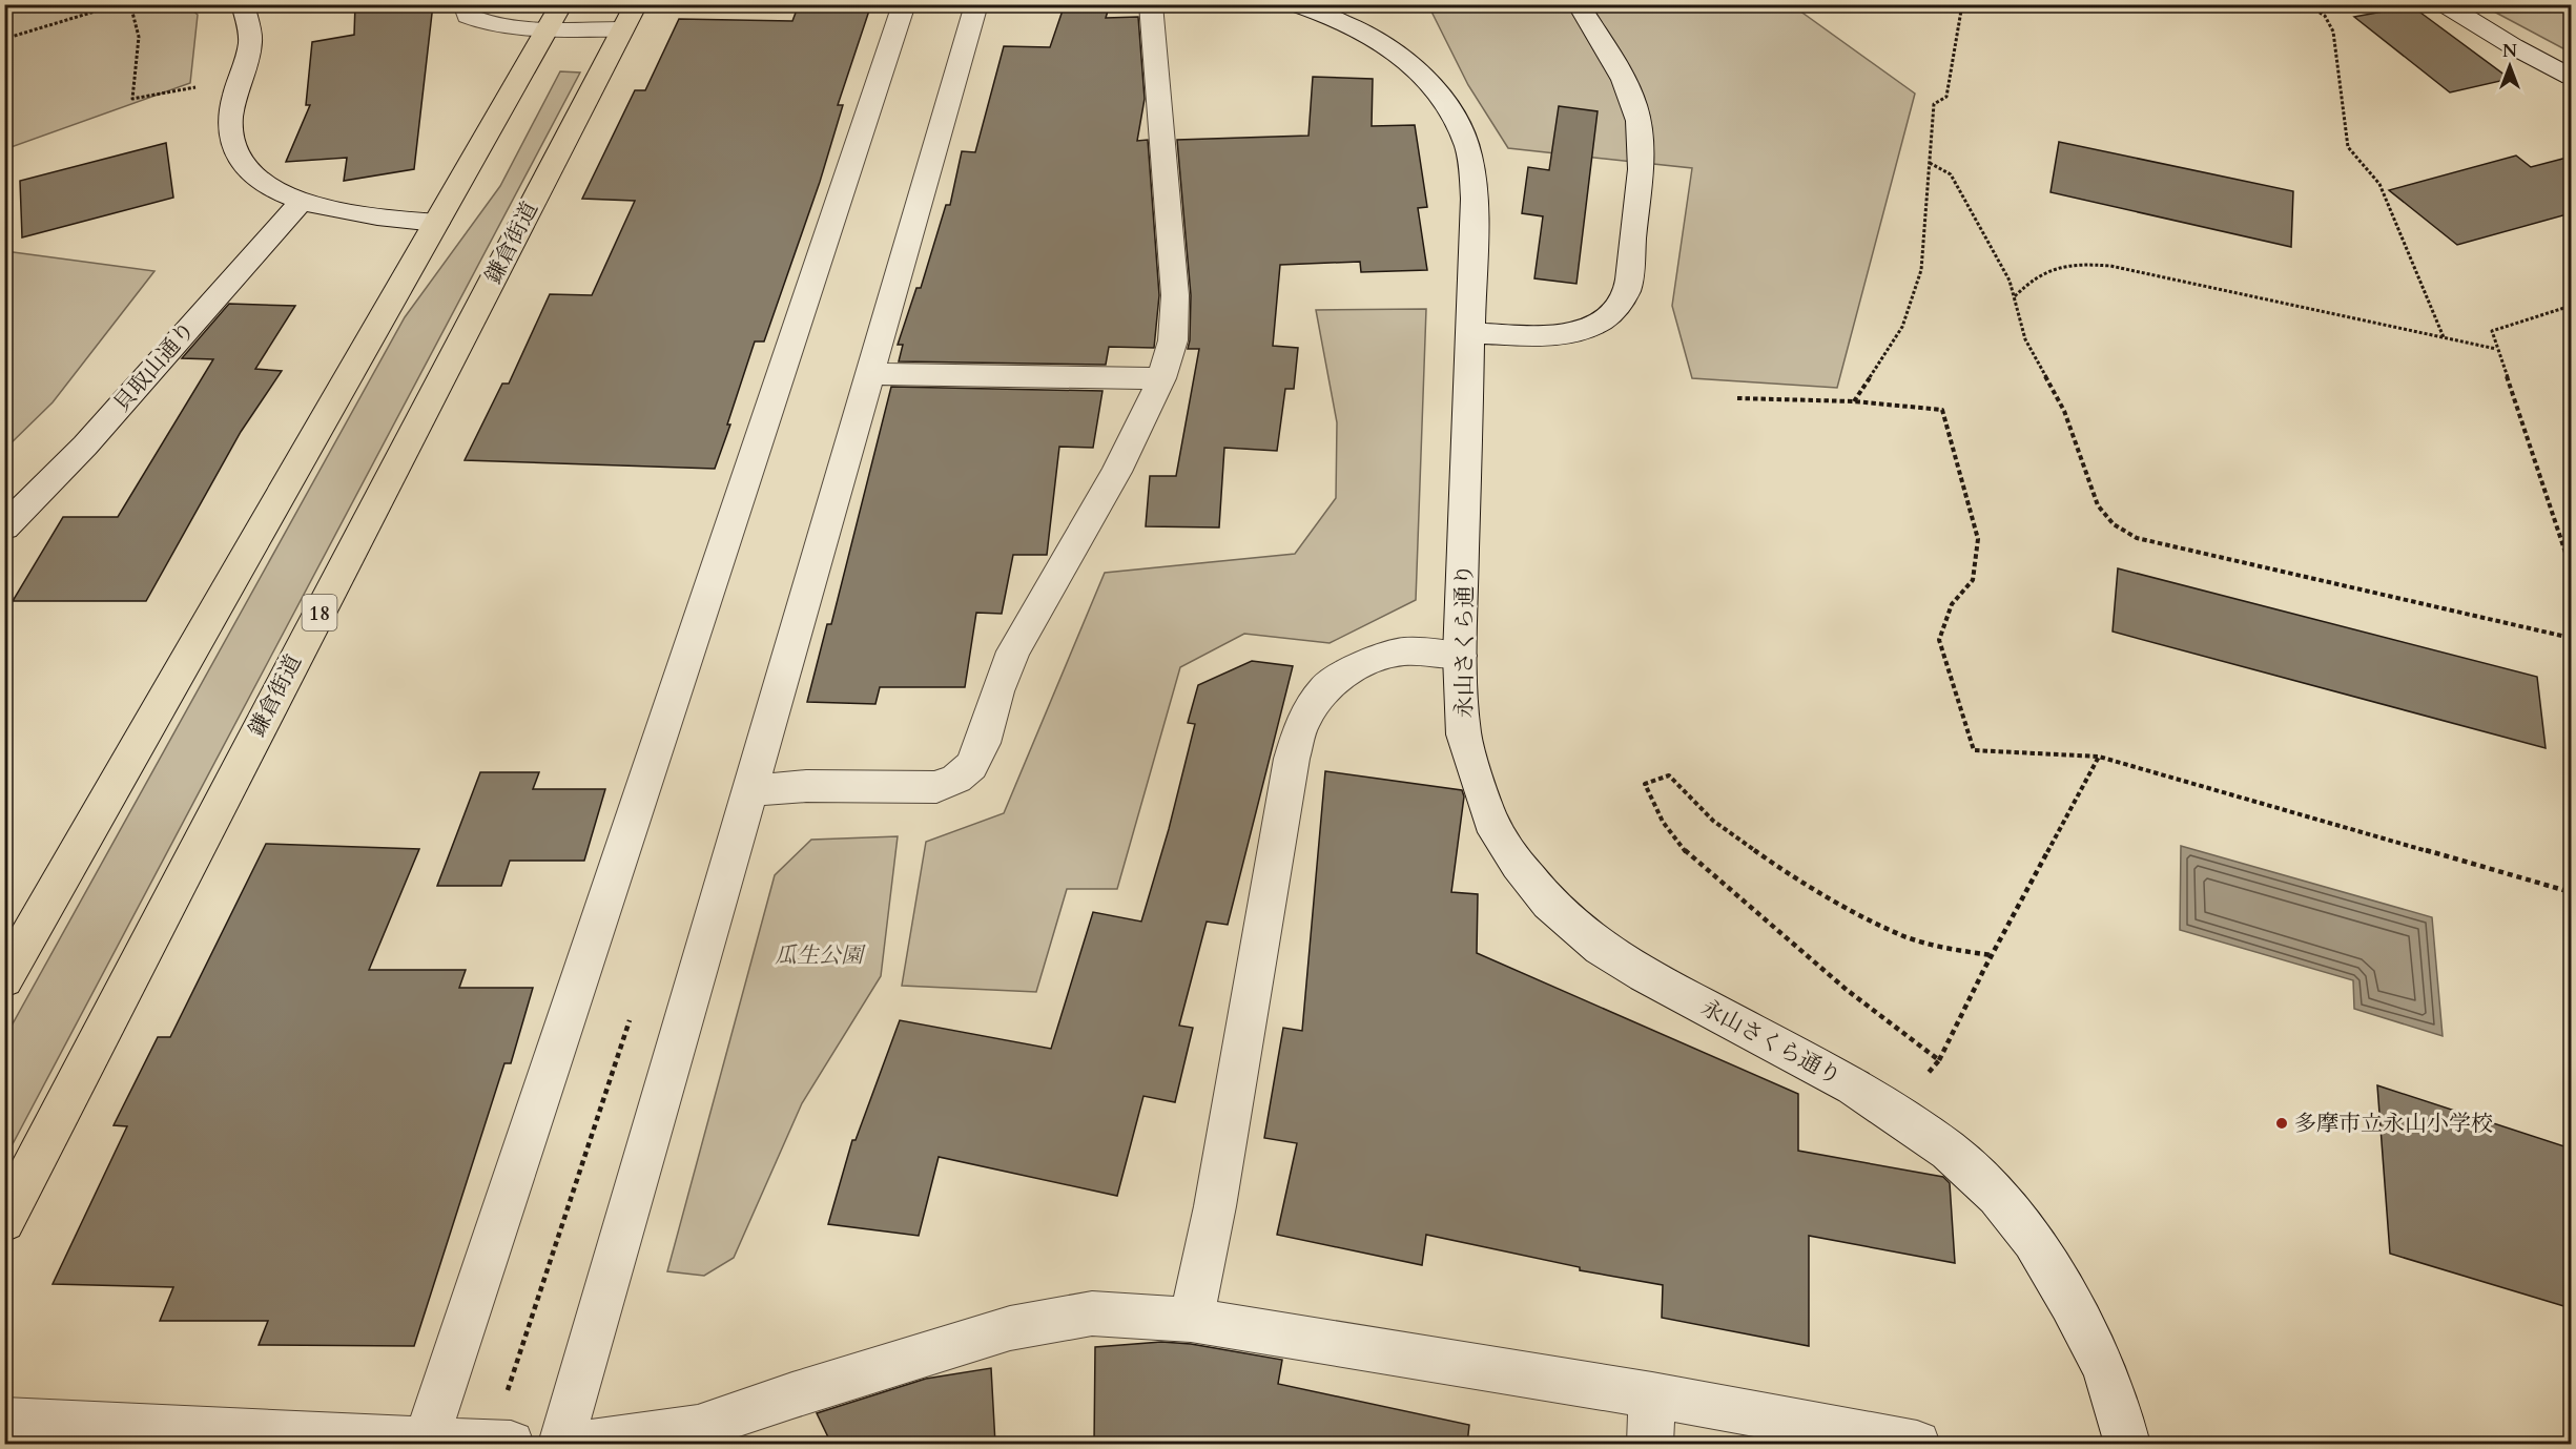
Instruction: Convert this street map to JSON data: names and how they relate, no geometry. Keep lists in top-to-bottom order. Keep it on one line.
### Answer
{"streets":{"main road":["鎌倉街道","18"],"street":["貝取山通り","永山さくら通り"]},"parks":["瓜生公園"],"places":["多摩市立永山小学校"],"north":"top"}
